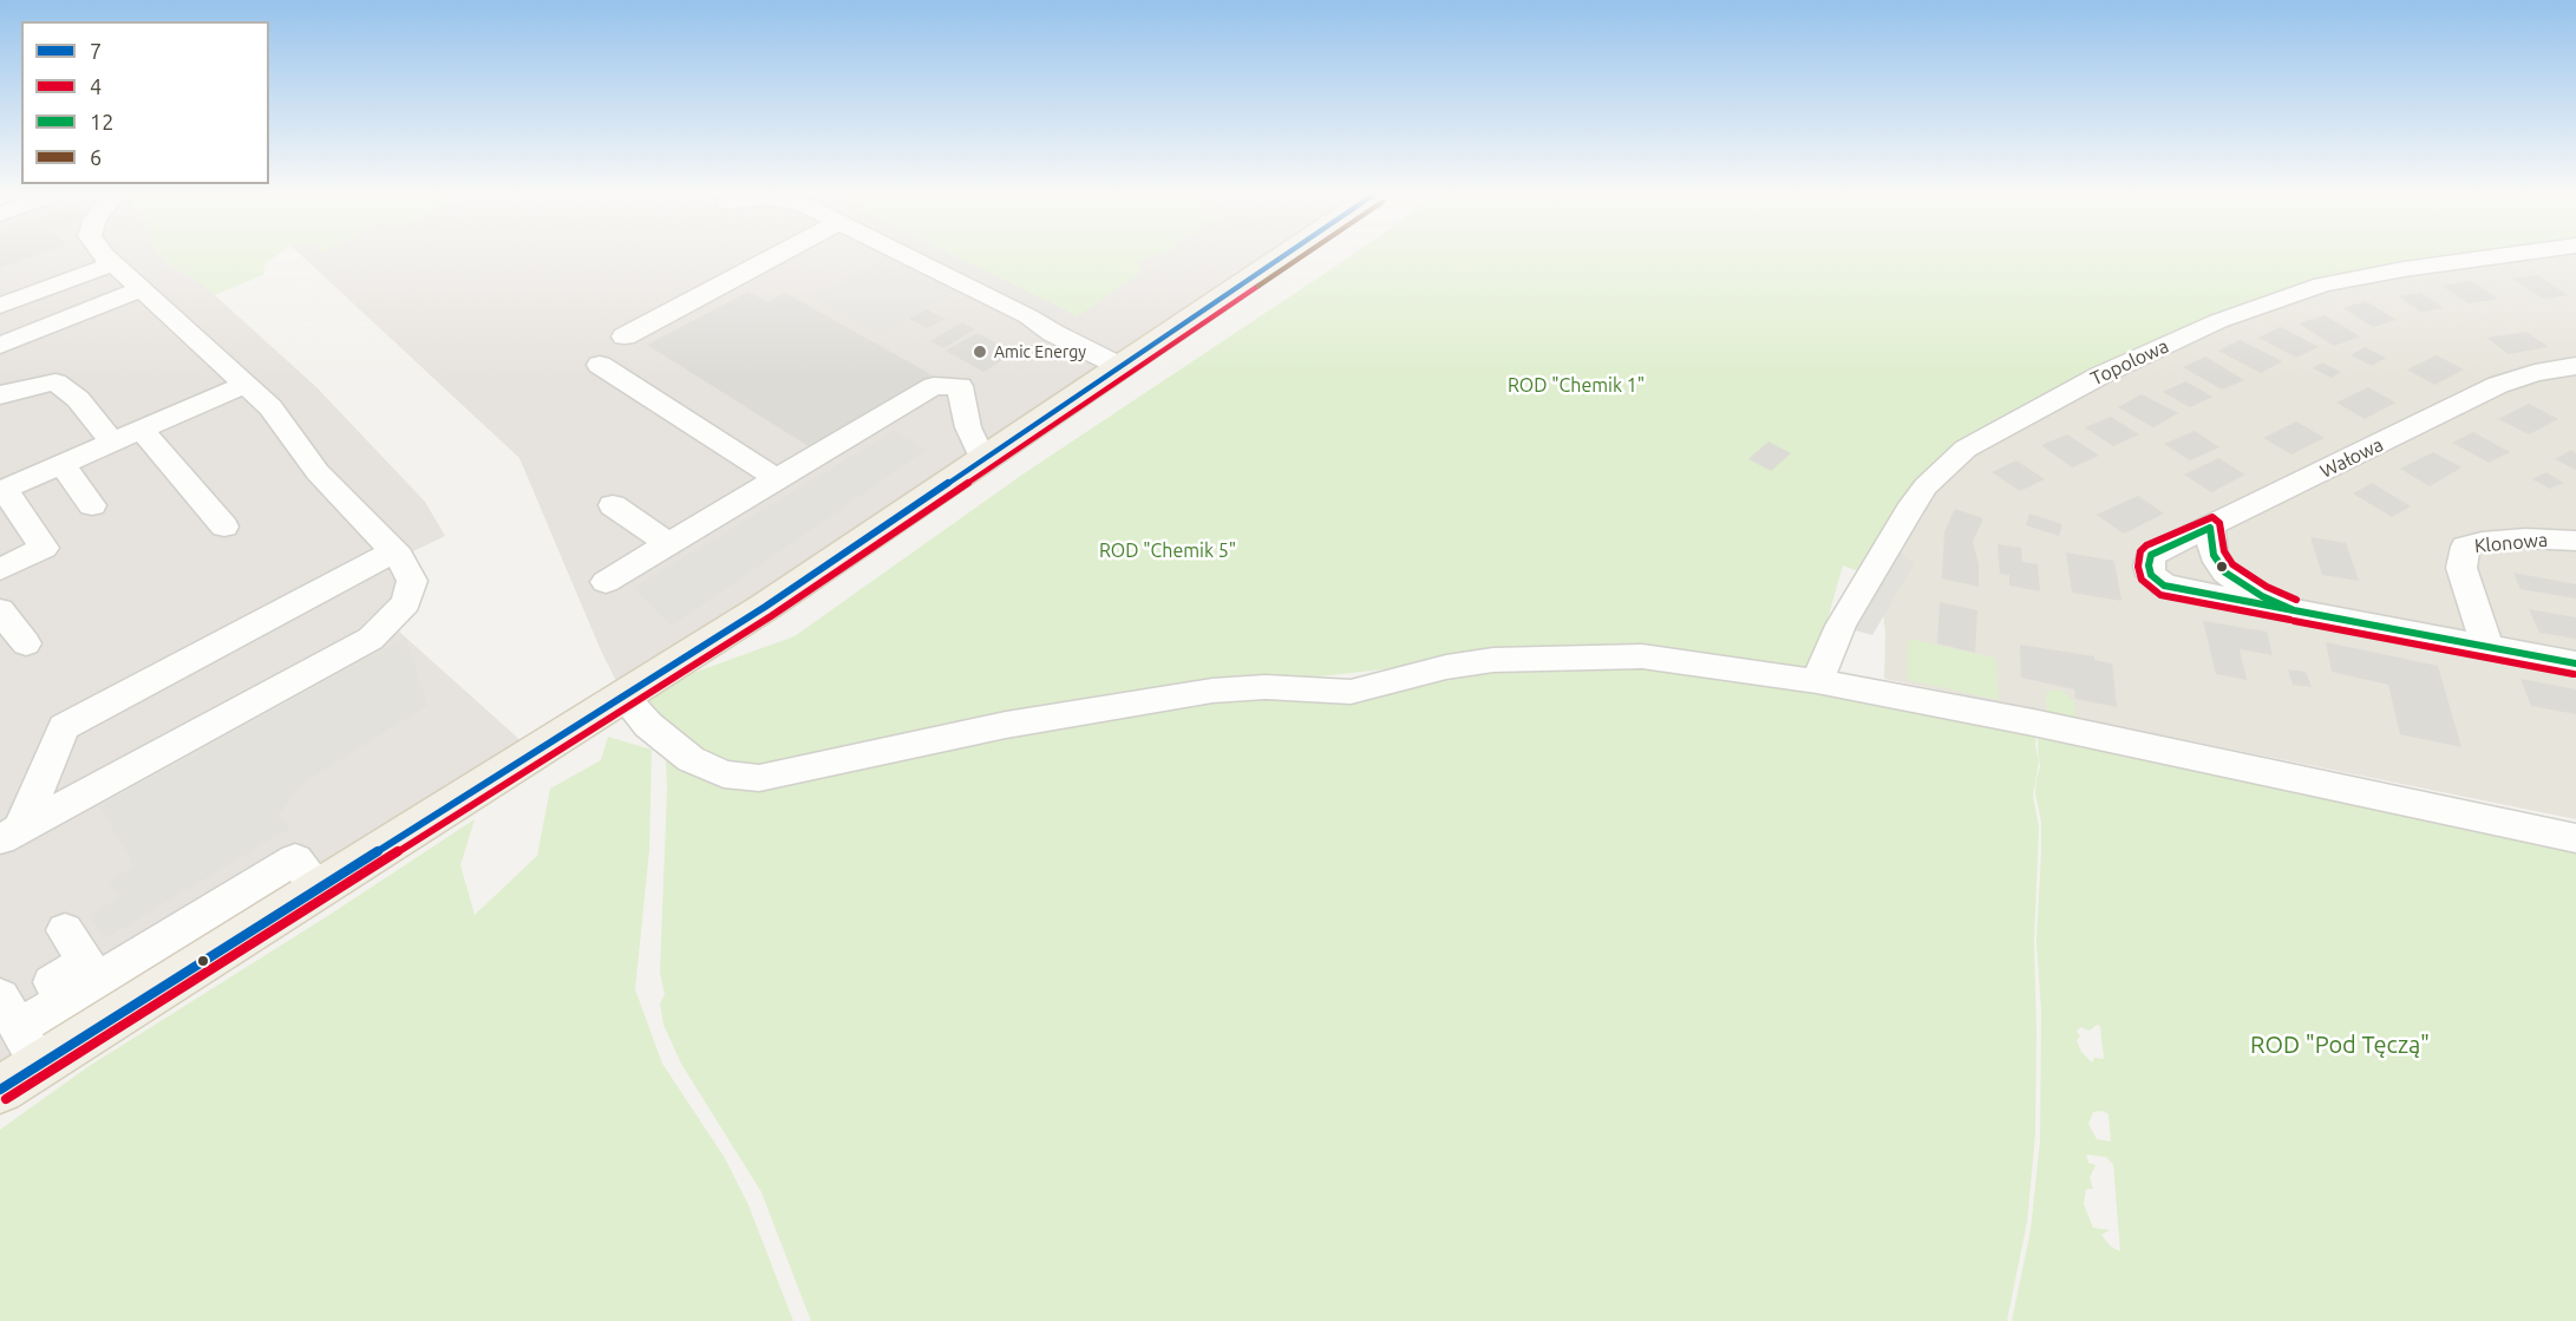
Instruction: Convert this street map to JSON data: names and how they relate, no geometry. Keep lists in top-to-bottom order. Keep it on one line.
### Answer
{"streets":{"street":["Topolowa","Wałowa","Klonowa"]},"parks":["ROD \"Chemik 1\"","ROD \"Chemik 5\"","ROD \"Pod Tęczą\""],"places":["Amic Energy"],"lines":["transit line 7","transit line 6","transit line 4","transit line 12"],"legend":["7","4","12","6"]}
